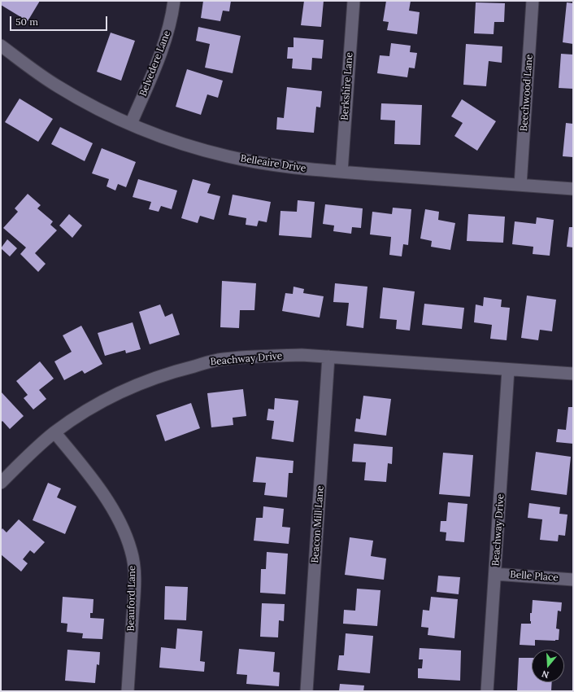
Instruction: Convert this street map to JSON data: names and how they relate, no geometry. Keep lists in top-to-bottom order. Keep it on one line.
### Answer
{"streets":{"street":["Belvedere Lane","Berkshire Lane","Beechwood Lane","Belleaire Drive","Beachway Drive","Beacon Mill Lane","Belle Place","Beauford Lane"]},"crossings":[["Belvedere Lane","Belleaire Drive"],["Berkshire Lane","Belleaire Drive"],["Beechwood Lane","Belleaire Drive"],["Beachway Drive","Beacon Mill Lane"],["Beachway Drive","Belle Place"],["Beachway Drive","Beauford Lane"]],"scale_bar":"50 m","north":"bottom"}
